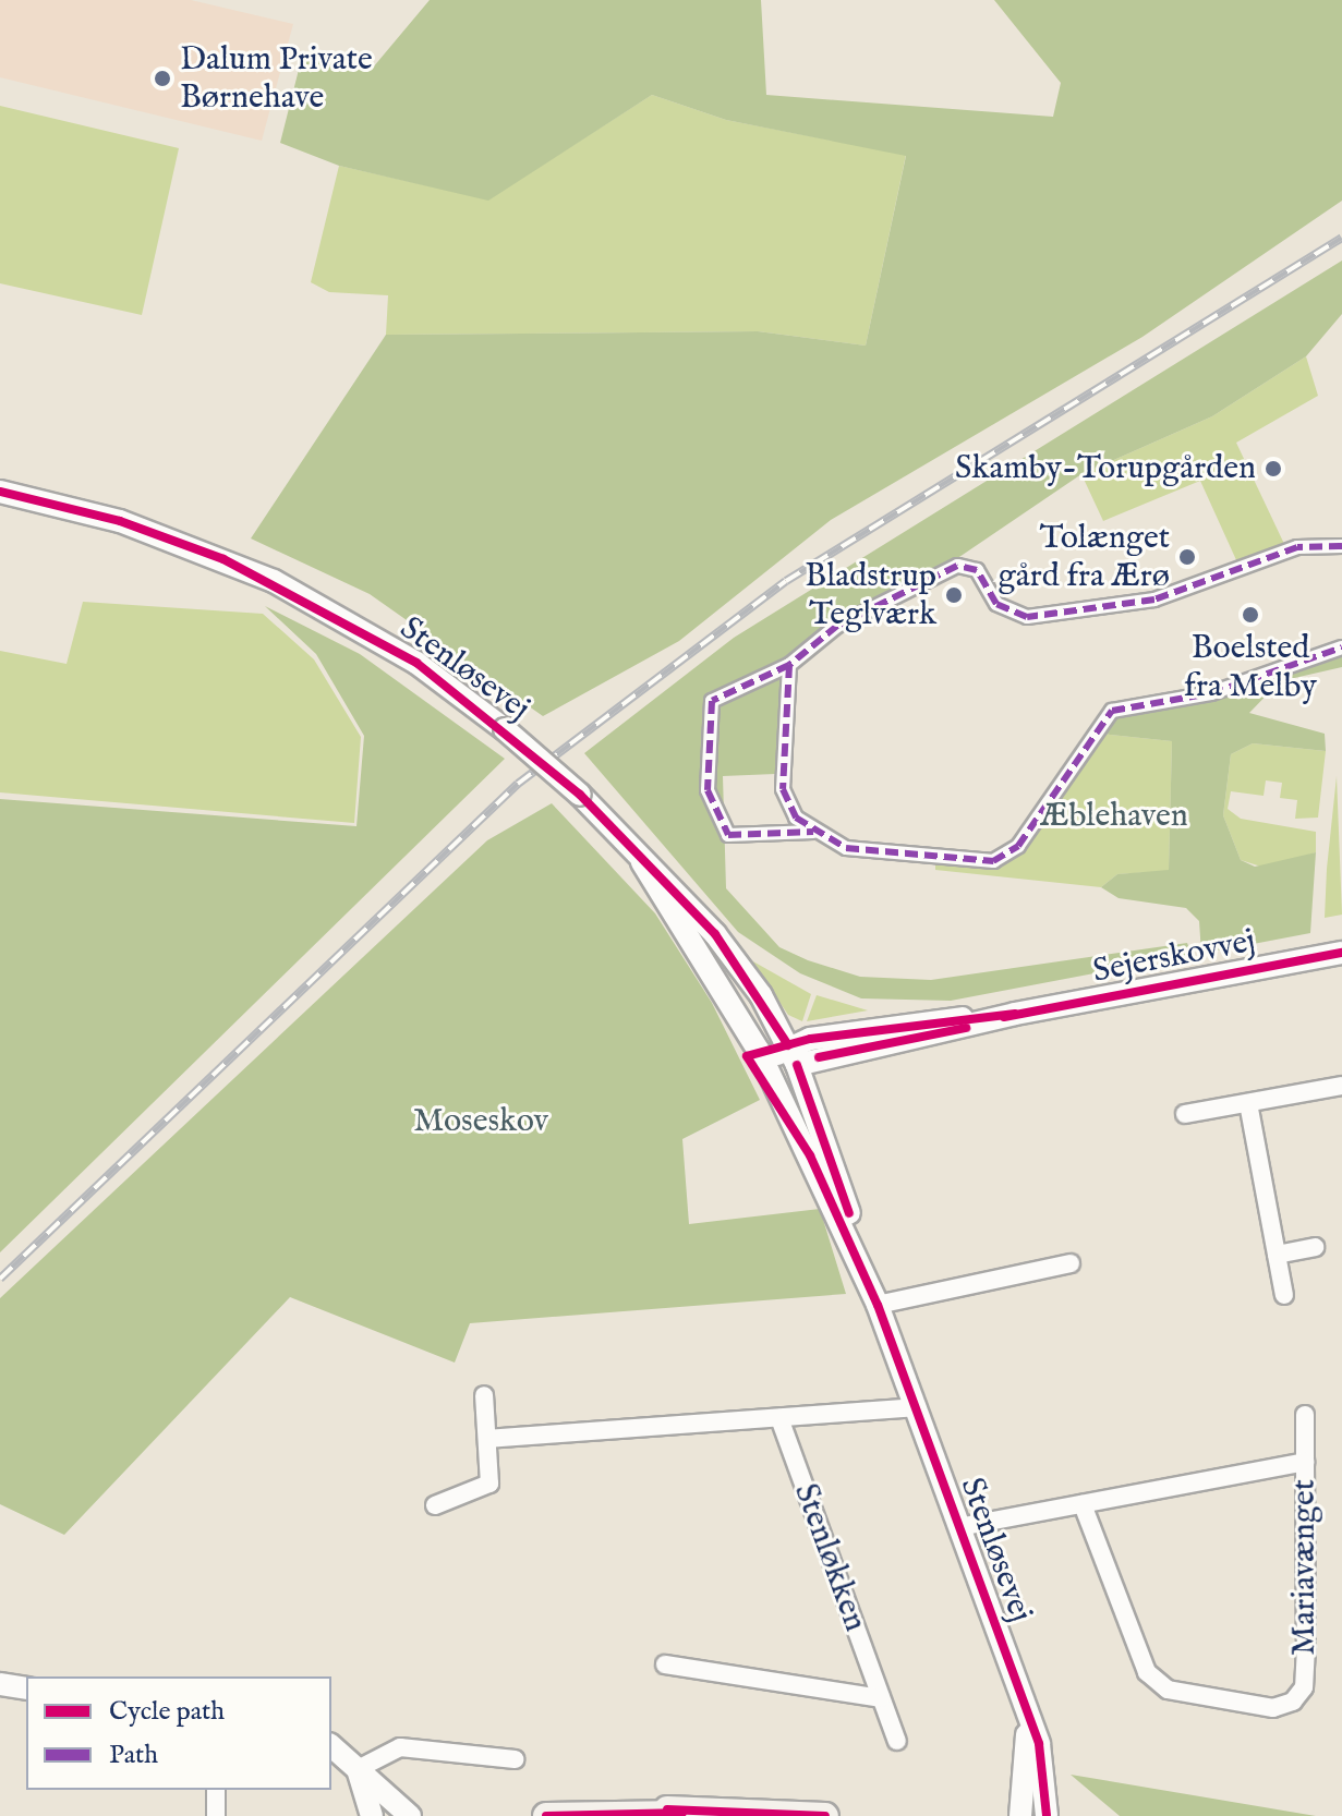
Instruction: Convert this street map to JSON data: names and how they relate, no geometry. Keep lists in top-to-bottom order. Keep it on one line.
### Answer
{"streets":{"street":["Stenløsevej","Sejerskovvej","Stenløkken","Mariavænget"]},"crossings":[["Stenløsevej","Sejerskovvej"],["Stenløsevej","Mariavænget"]],"parks":["Æblehaven","Moseskov"],"places":["Dalum Private Børnehave","Skamby-Torupgården","Tolænget gård fra Ærø","Bladstrup Teglværk","Boelsted fra Melby"],"legend":["Cycle path","Path"]}
